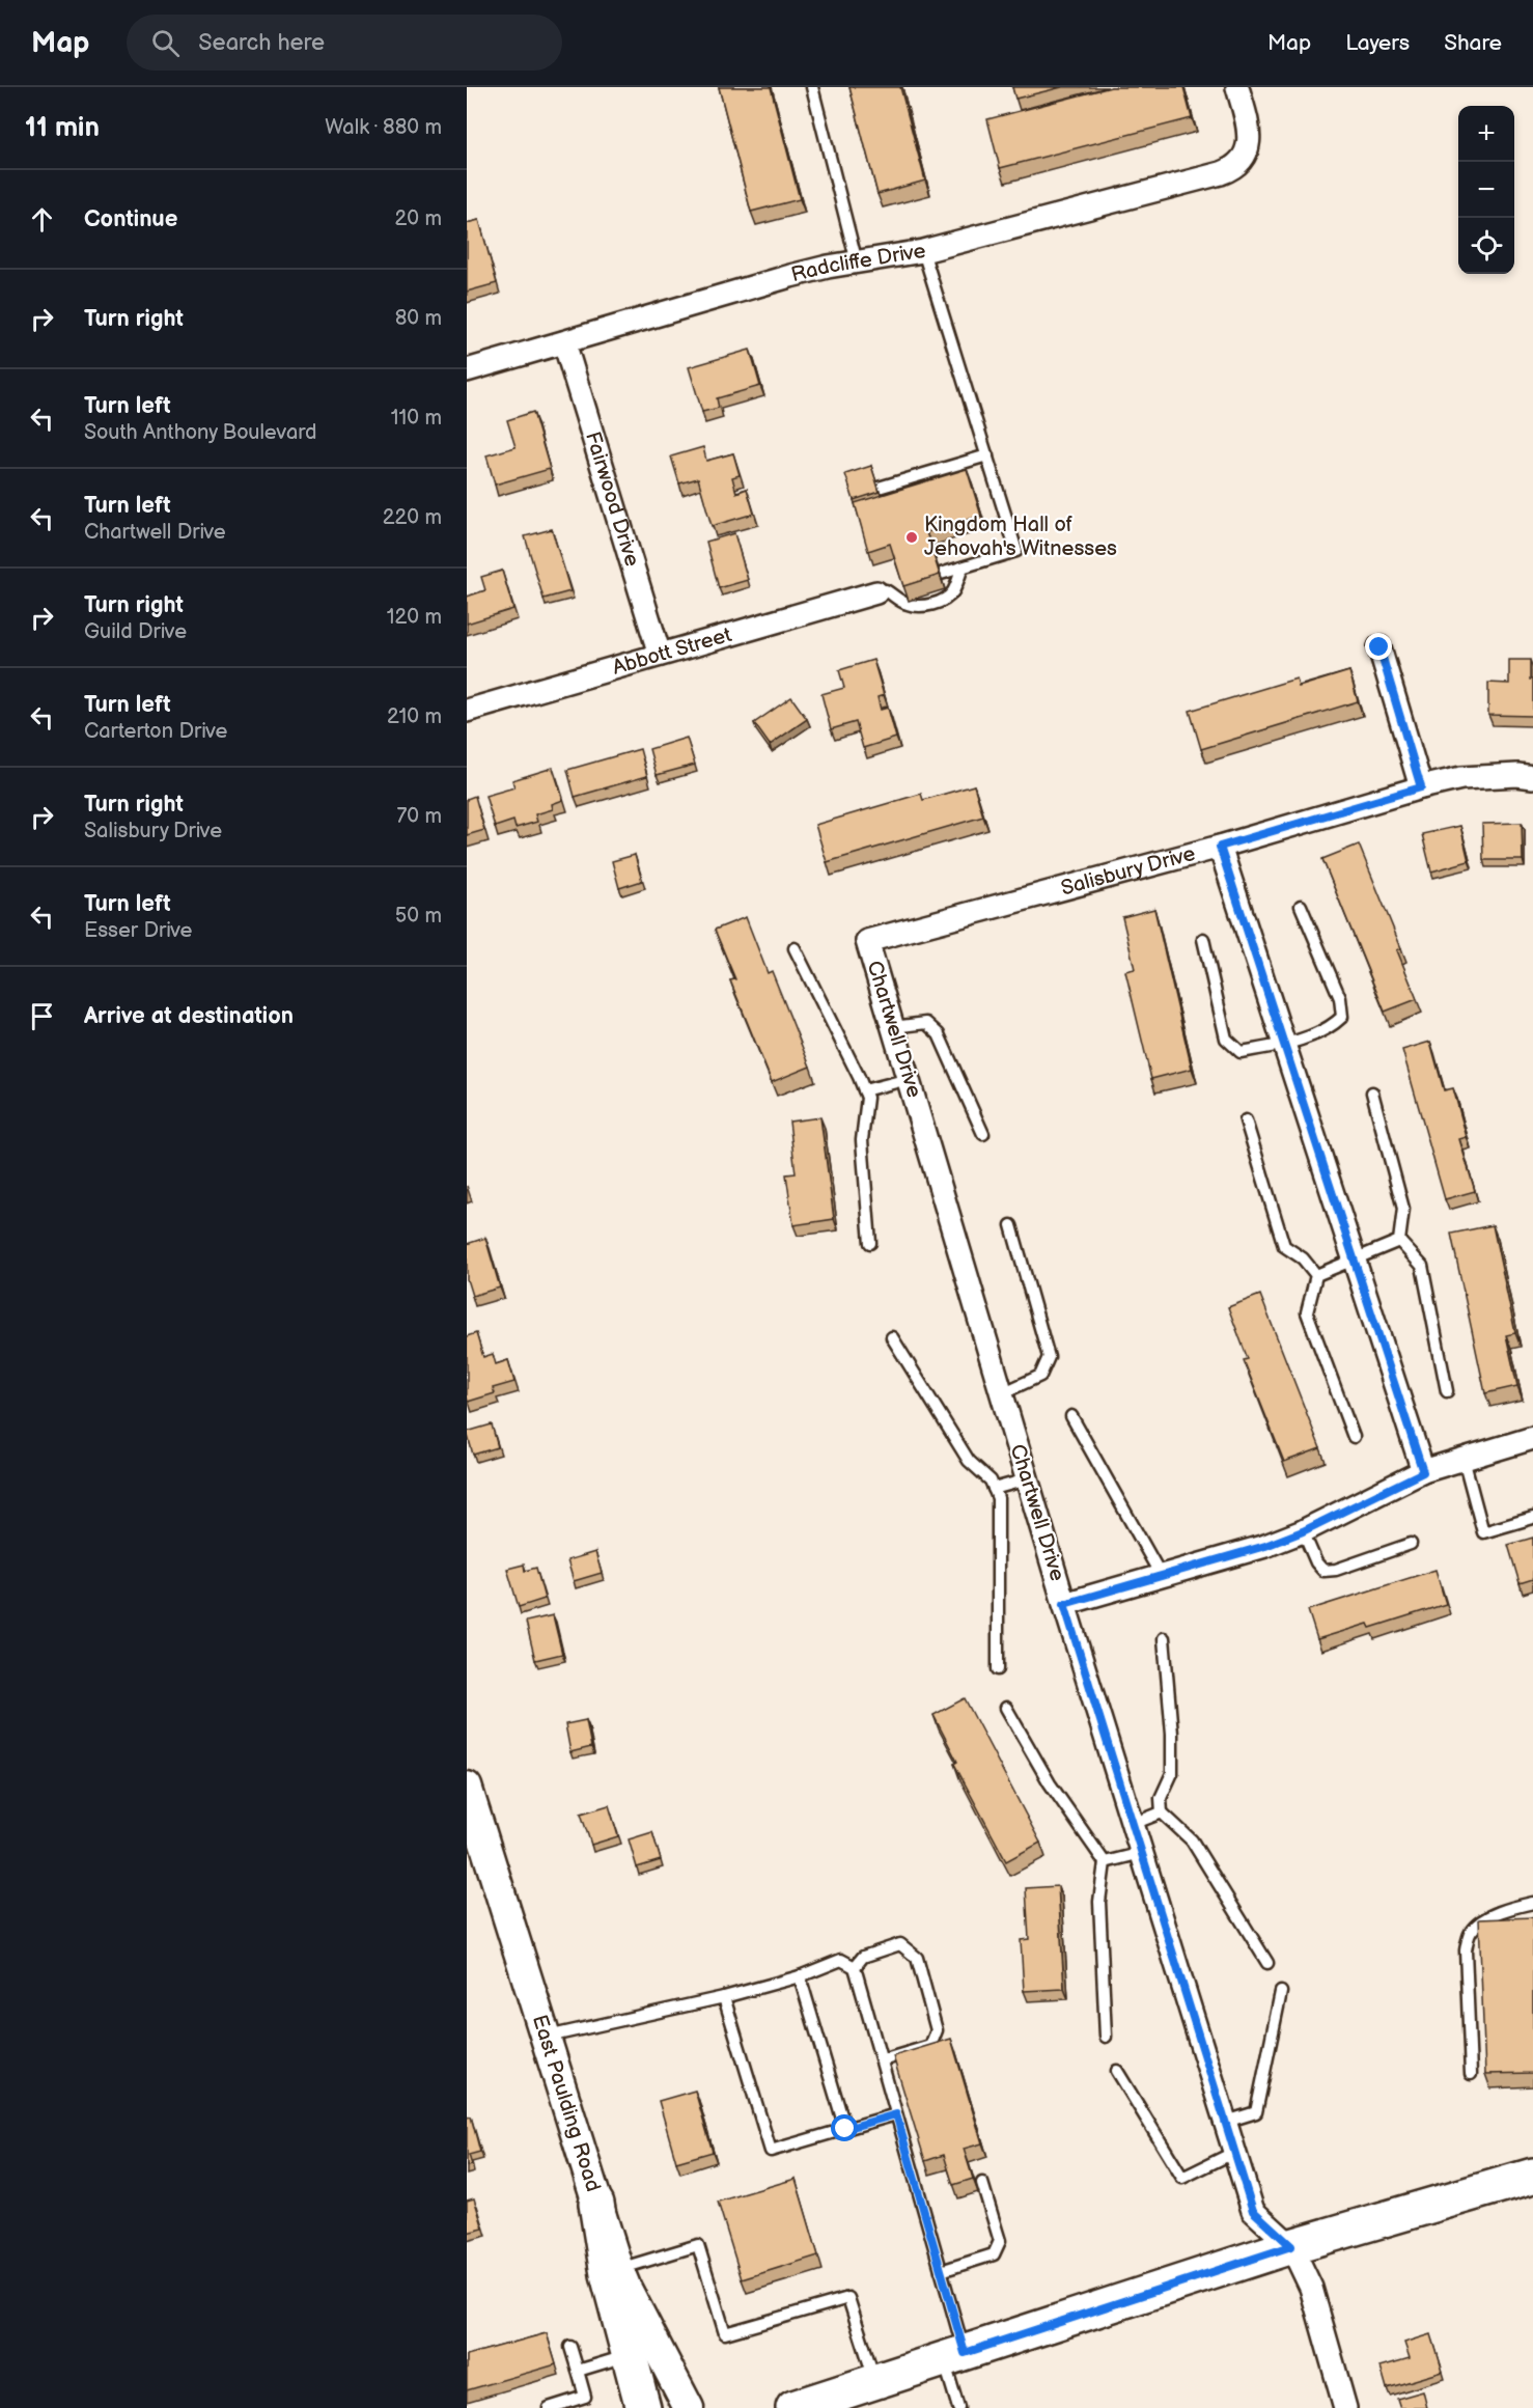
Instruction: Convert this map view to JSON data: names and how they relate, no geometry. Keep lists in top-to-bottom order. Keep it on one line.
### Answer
{"streets":{"main road":["East Paulding Road"],"street":["Radcliffe Drive","Fairwood Drive","Abbott Street","Salisbury Drive","Chartwell Drive"]},"crossings":[["Radcliffe Drive","Fairwood Drive"],["Fairwood Drive","Abbott Street"],["Salisbury Drive","Chartwell Drive"]],"places":["Kingdom Hall of Jehovah's Witnesses"],"page":{"header":"Map","search":"Search here","nav":["Map","Layers","Share"],"heading":["11 min","Walk · 880 m"],"map_buttons":["+","−"],"list":[["Continue","20 m"],["Turn right","80 m"],["Turn left","South Anthony Boulevard","110 m"],["Turn left","Chartwell Drive","220 m"],["Turn right","Guild Drive","120 m"],["Turn left","Carterton Drive","210 m"],["Turn right","Salisbury Drive","70 m"],["Turn left","Esser Drive","50 m"],"Arrive at destination"]}}
